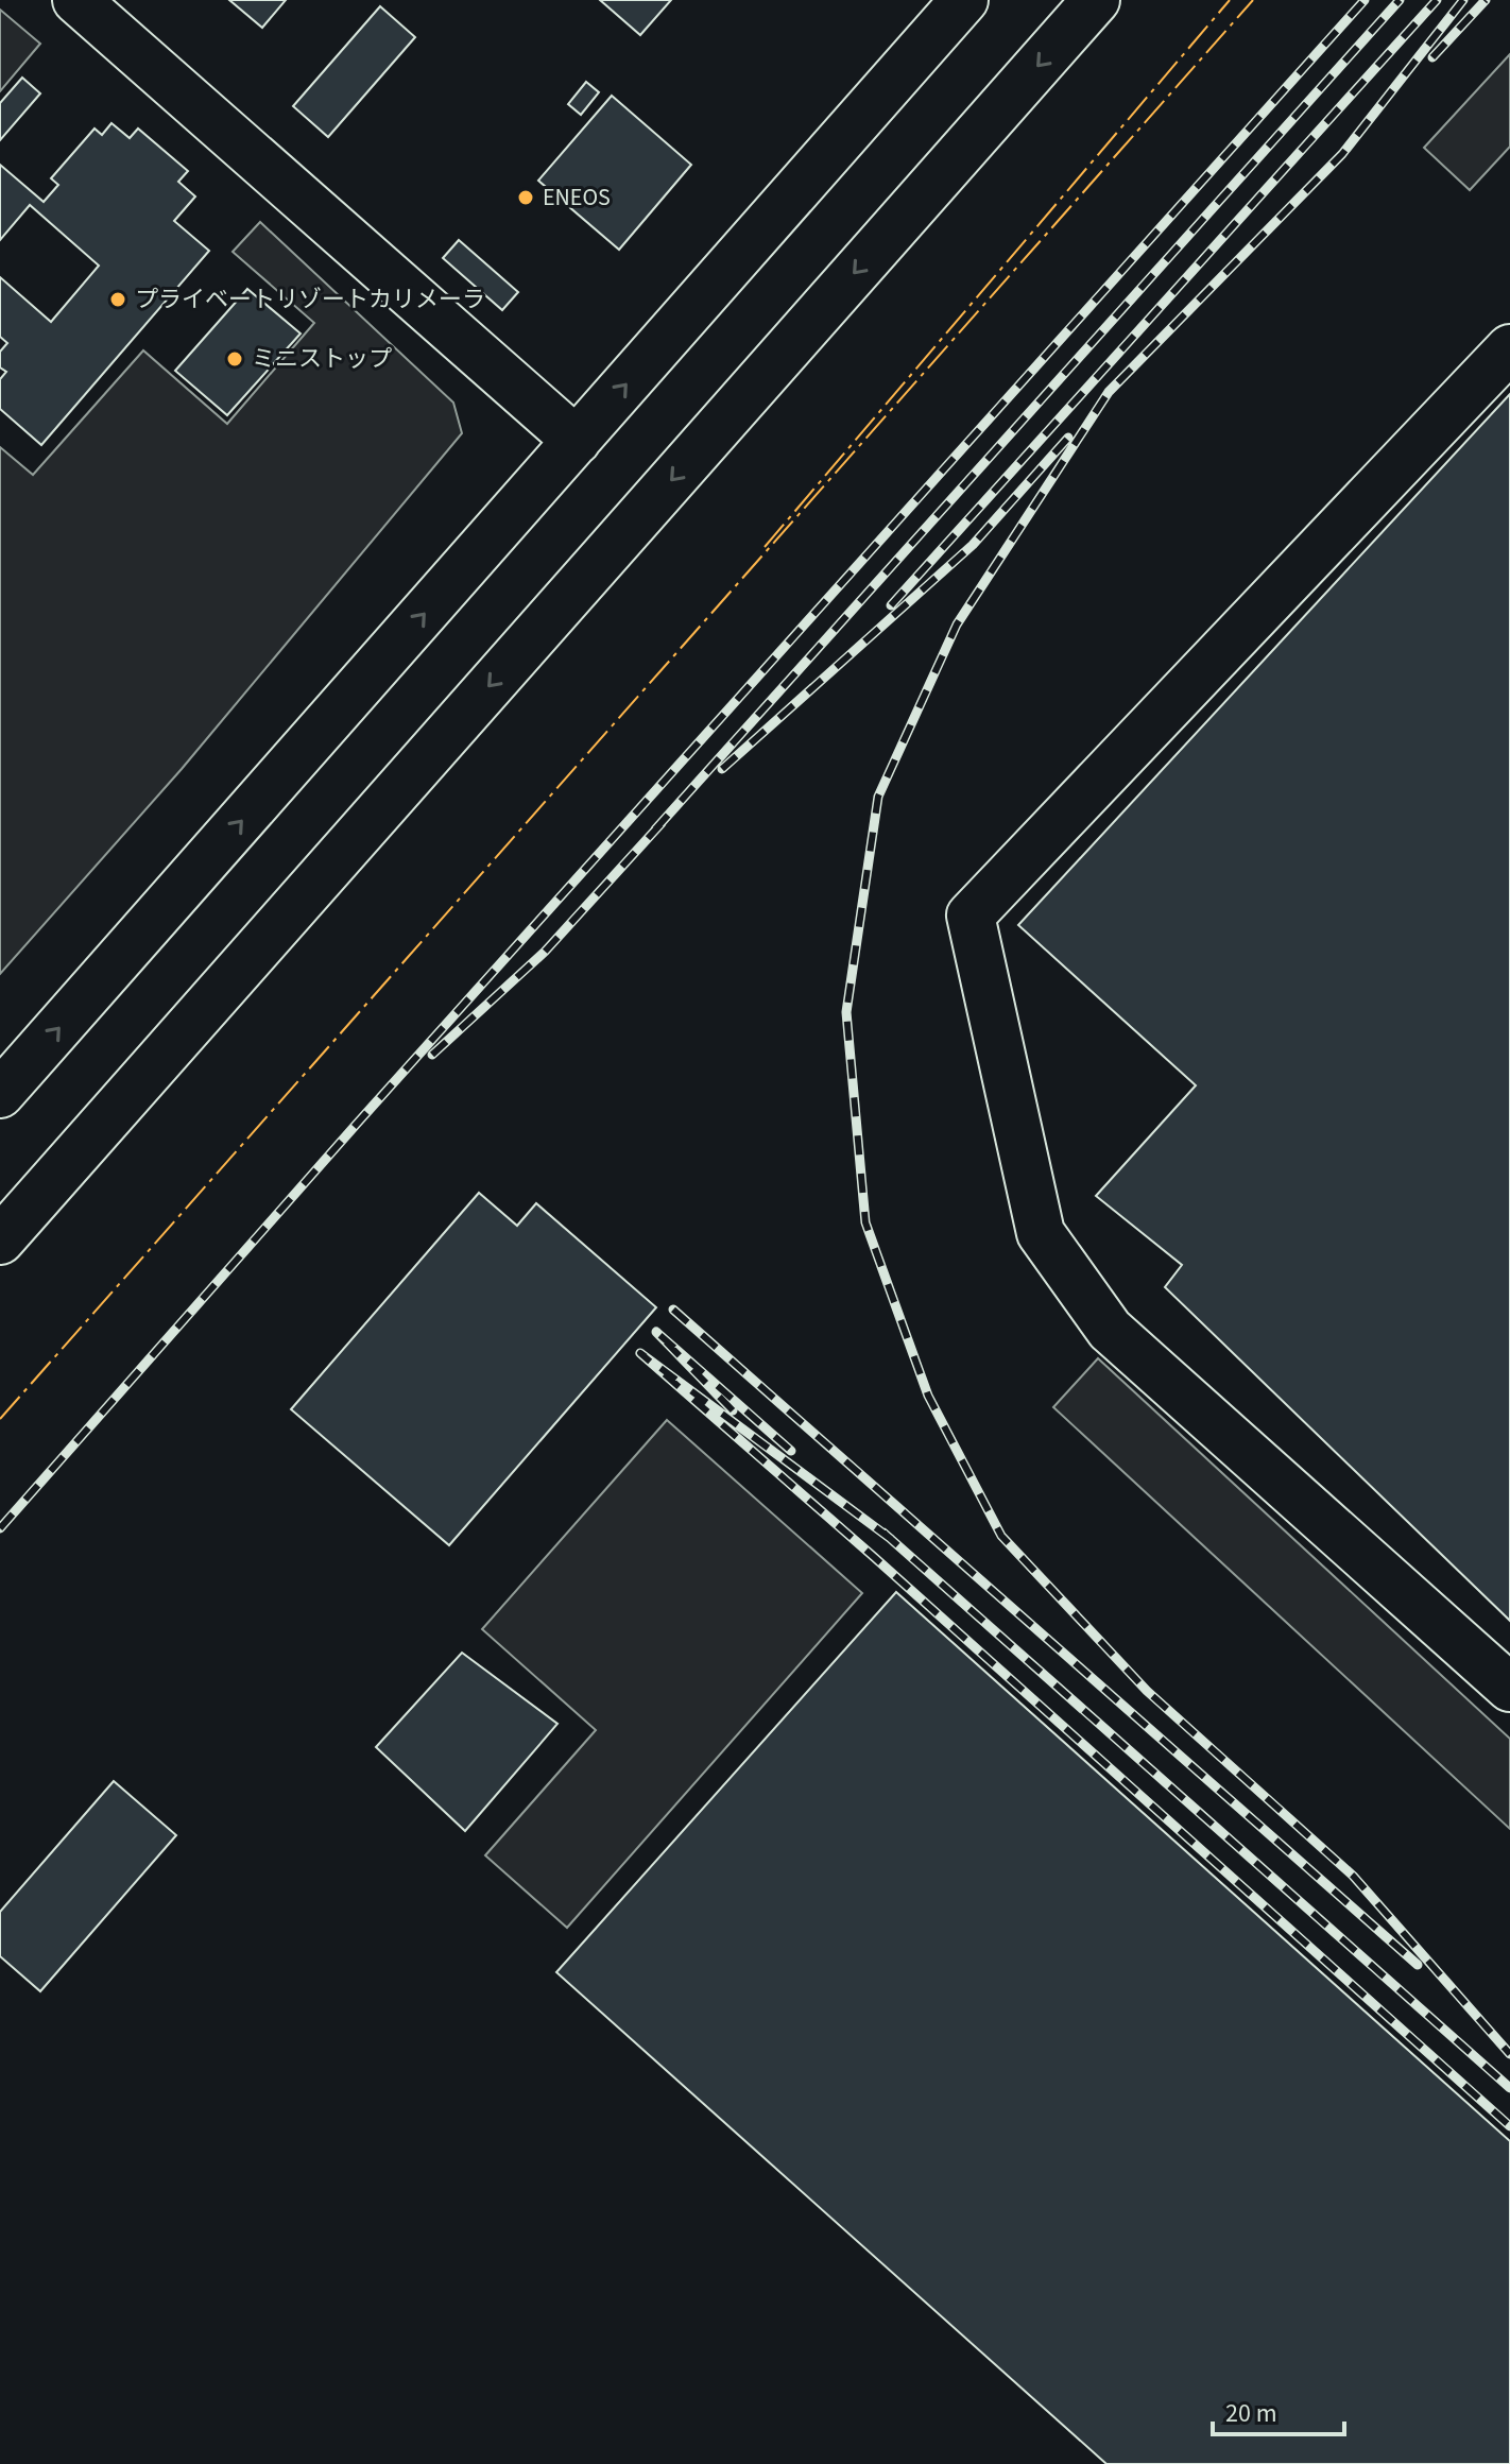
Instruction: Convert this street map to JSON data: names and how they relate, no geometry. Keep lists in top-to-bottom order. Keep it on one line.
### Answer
{"places":["ENEOS","プライベートリゾートカリメーラ","ミニストップ"],"scale_bar":"20 m"}
